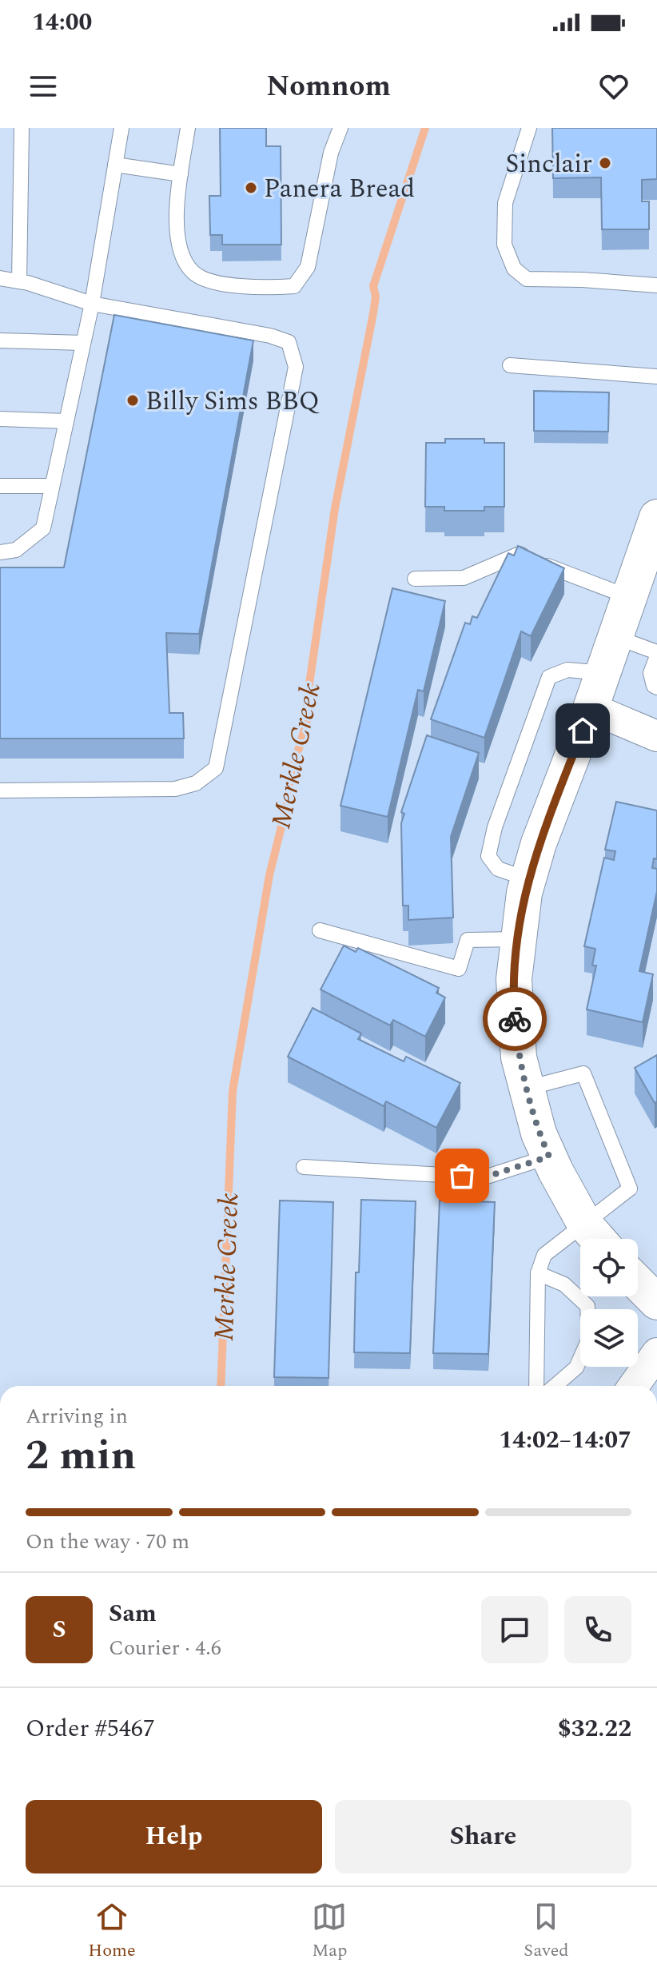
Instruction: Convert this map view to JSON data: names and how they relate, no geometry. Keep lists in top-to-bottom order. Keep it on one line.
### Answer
{"water":["Merkle Creek"],"places":["Sinclair","Panera Bread","Billy Sims BBQ"],"page":{"status":"14:00","header":"Nomnom","heading":["2 min","Arriving in","14:02–14:07"],"panel":["Sam","Courier · 4.6","Order #5467","$32.22"],"bar":"On the way · 70 m","round":"S","buttons":["Help","Share"],"tabs":["Home","Map","Saved"]}}
